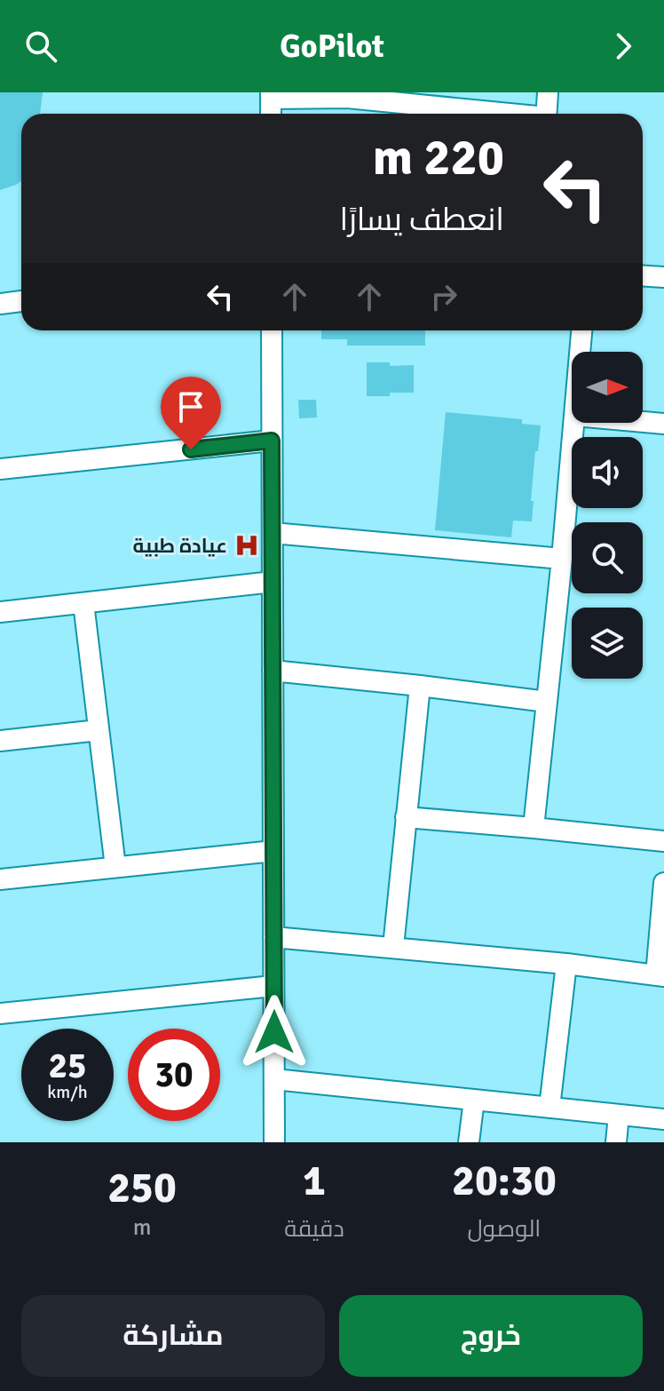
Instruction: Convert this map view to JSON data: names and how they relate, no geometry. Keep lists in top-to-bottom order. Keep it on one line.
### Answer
{"places":{"hospital":["عيادة طبية"]},"north":"right","page":{"header":"GoPilot","turn":["220 m","انعطف يسارًا"],"speed":"25 km/h","limit":"30","eta":["20:30","الوصول","1","دقيقة","250","m"],"buttons":["خروج","مشاركة"]}}
